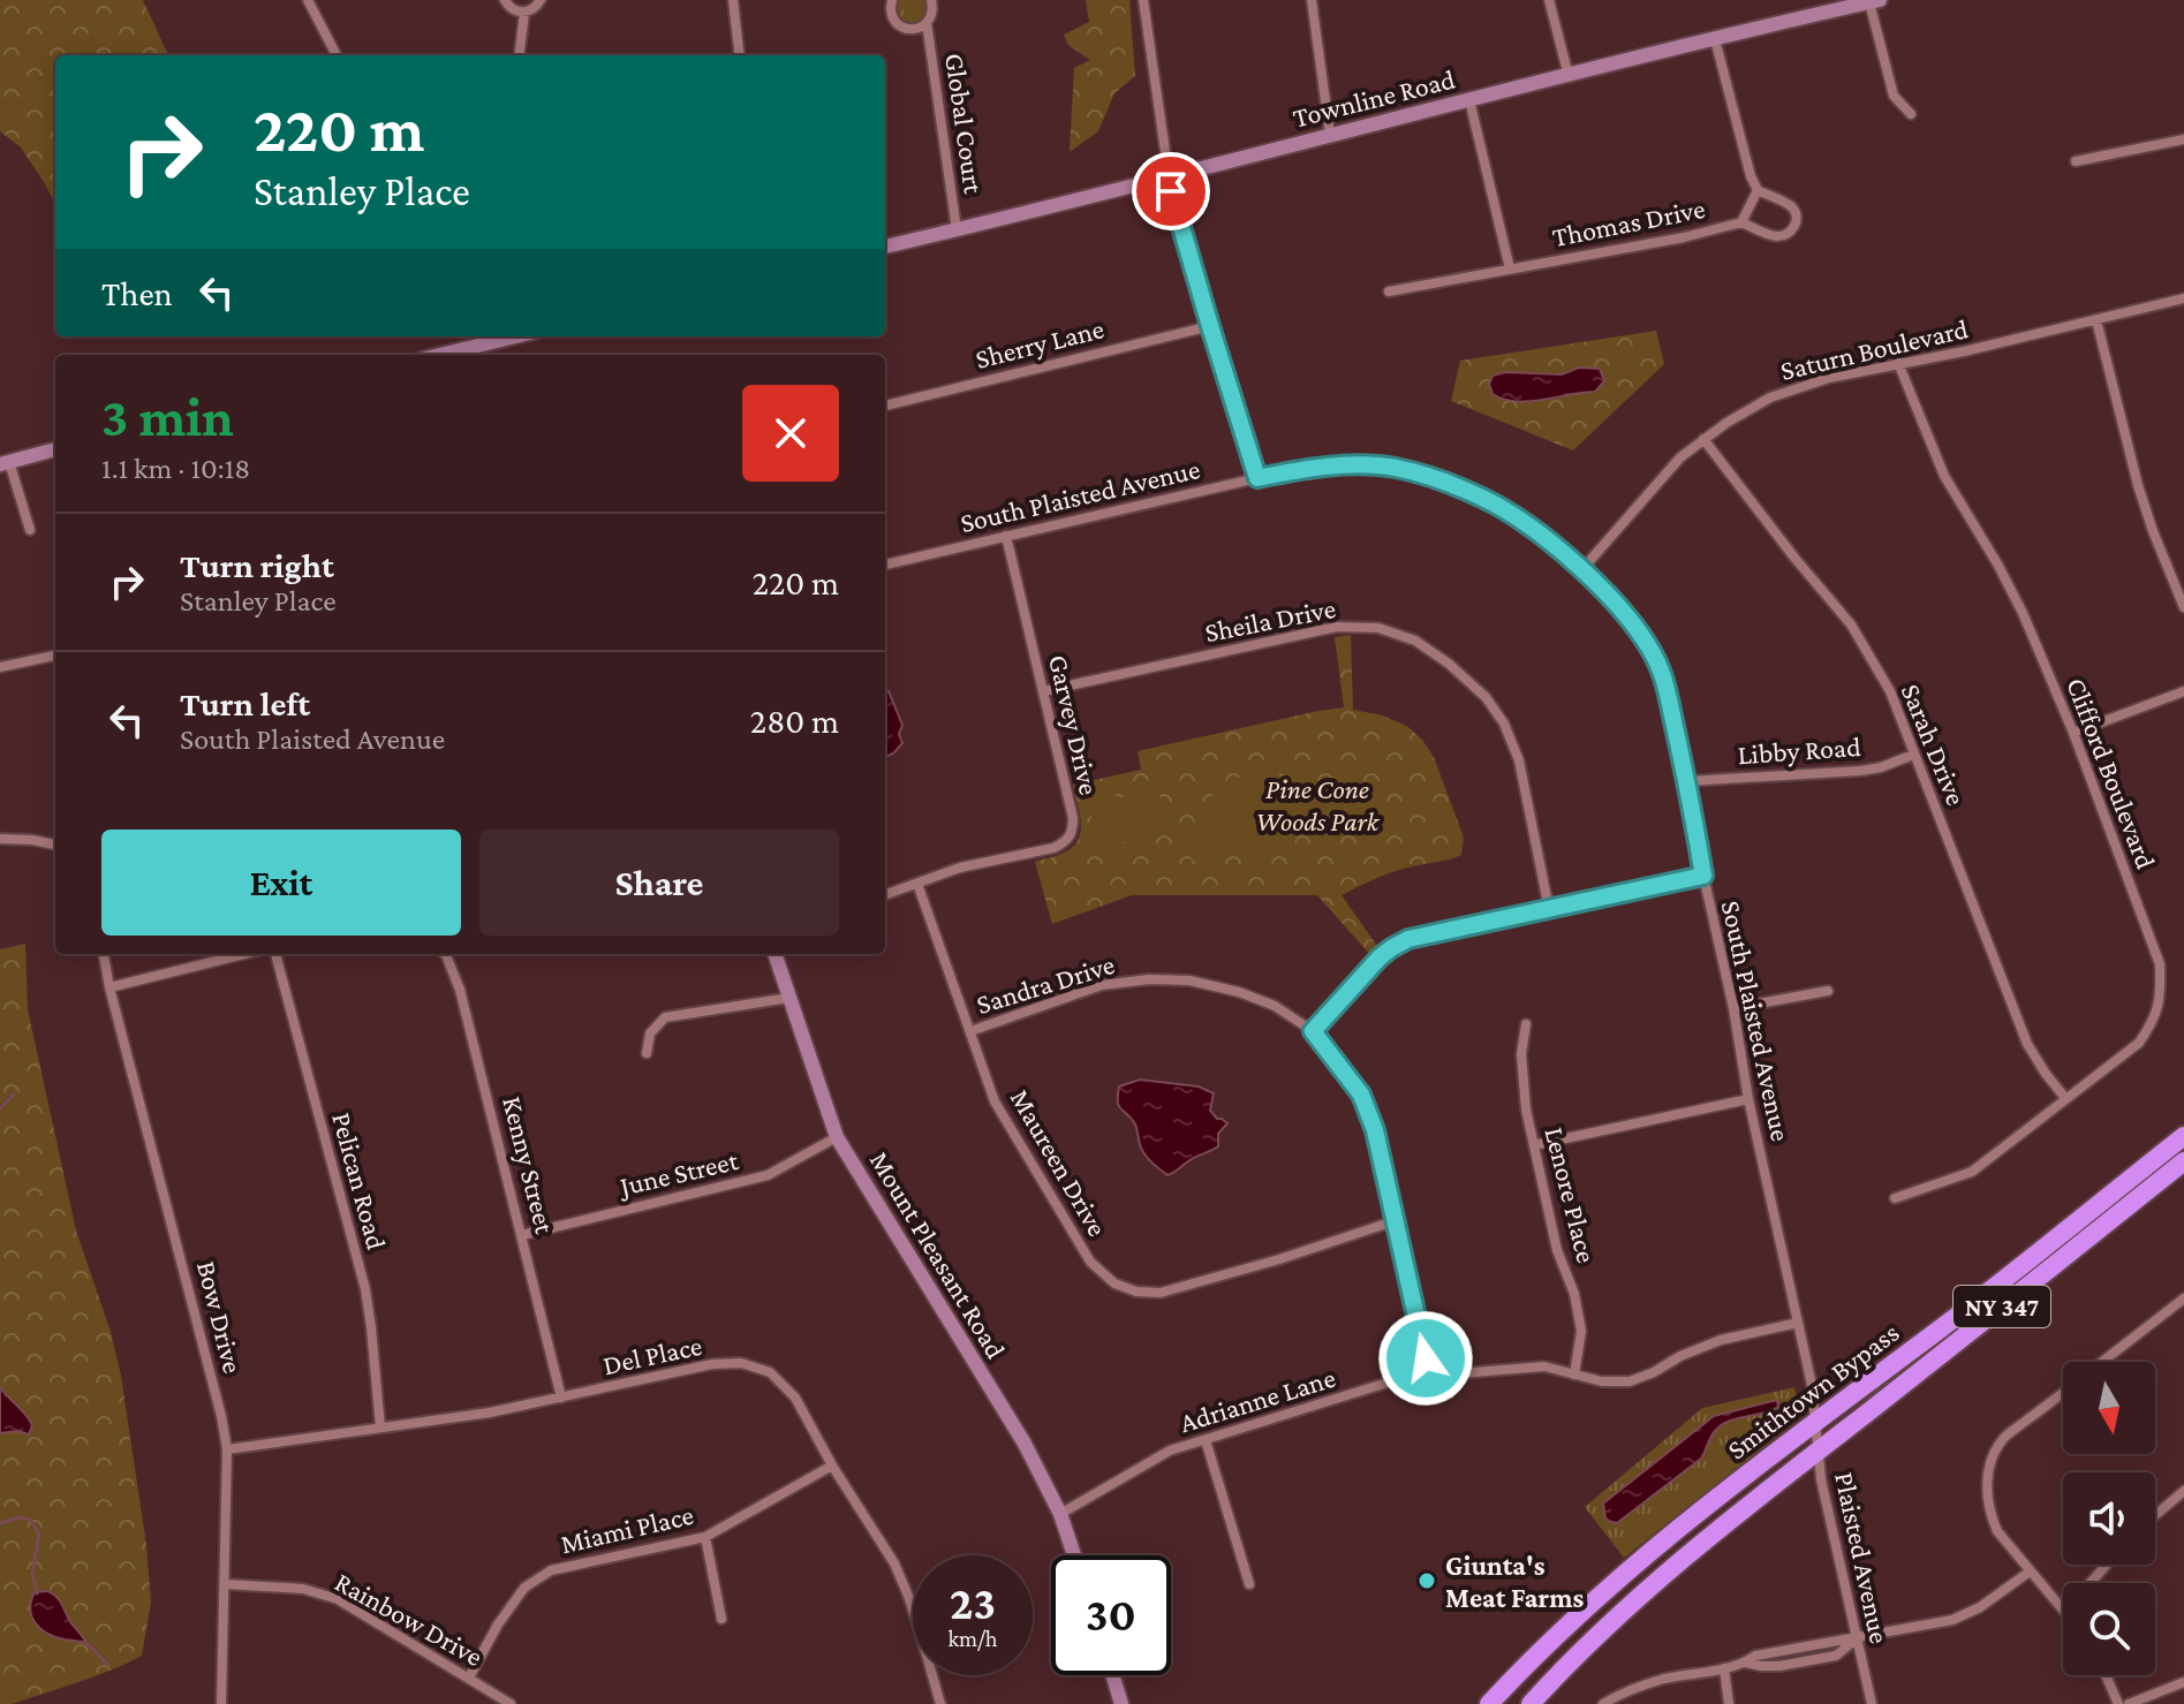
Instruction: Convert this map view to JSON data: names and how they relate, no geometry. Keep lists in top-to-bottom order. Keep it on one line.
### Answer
{"streets":{"highway":["NY 347","Smithtown Bypass"],"street":["Townline Road","Global Court","Thomas Drive","Sherry Lane","Saturn Boulevard","South Plaisted Avenue","Sheila Drive","Garvey Drive","Sarah Drive","Libby Road","Clifford Boulevard","Sandra Drive","Maureen Drive","Kenny Street","June Street","Pelican Road","Lenore Place","Mount Pleasant Road","Bow Drive","Del Place","Adrianne Lane","Miami Place","Plaisted Avenue","Rainbow Drive"]},"crossings":[["Townline Road","Global Court"],["Saturn Boulevard","South Plaisted Avenue"],["Saturn Boulevard","Sarah Drive"],["Saturn Boulevard","Clifford Boulevard"],["South Plaisted Avenue","Garvey Drive"],["South Plaisted Avenue","Libby Road"],["South Plaisted Avenue","Smithtown Bypass"],["South Plaisted Avenue","Adrianne Lane"],["South Plaisted Avenue","Plaisted Avenue"],["Sheila Drive","Garvey Drive"],["Garvey Drive","Maureen Drive"],["Sarah Drive","Libby Road"],["Sarah Drive","Clifford Boulevard"],["Sandra Drive","Maureen Drive"],["Sandra Drive","Adrianne Lane"],["Kenny Street","June Street"],["Kenny Street","Del Place"],["June Street","Mount Pleasant Road"],["Pelican Road","Del Place"],["Lenore Place","Adrianne Lane"],["Mount Pleasant Road","Adrianne Lane"],["Bow Drive","Del Place"],["Bow Drive","Rainbow Drive"],["Del Place","Miami Place"],["Smithtown Bypass","Plaisted Avenue"],["Miami Place","Rainbow Drive"]],"parks":["Pine Cone Woods Park"],"places":["Giunta's Meat Farms"],"north":"bottom","page":{"turn":["220 m","Stanley Place"],"then":"Then","heading":["3 min","1.1 km · 10:18"],"list":[{"name":"Turn right","note":"Stanley Place","value":"220 m"},{"name":"Turn left","note":"South Plaisted Avenue","value":"280 m"}],"buttons":["Exit","Share"],"speed":"23 km/h","limit":"30"}}
